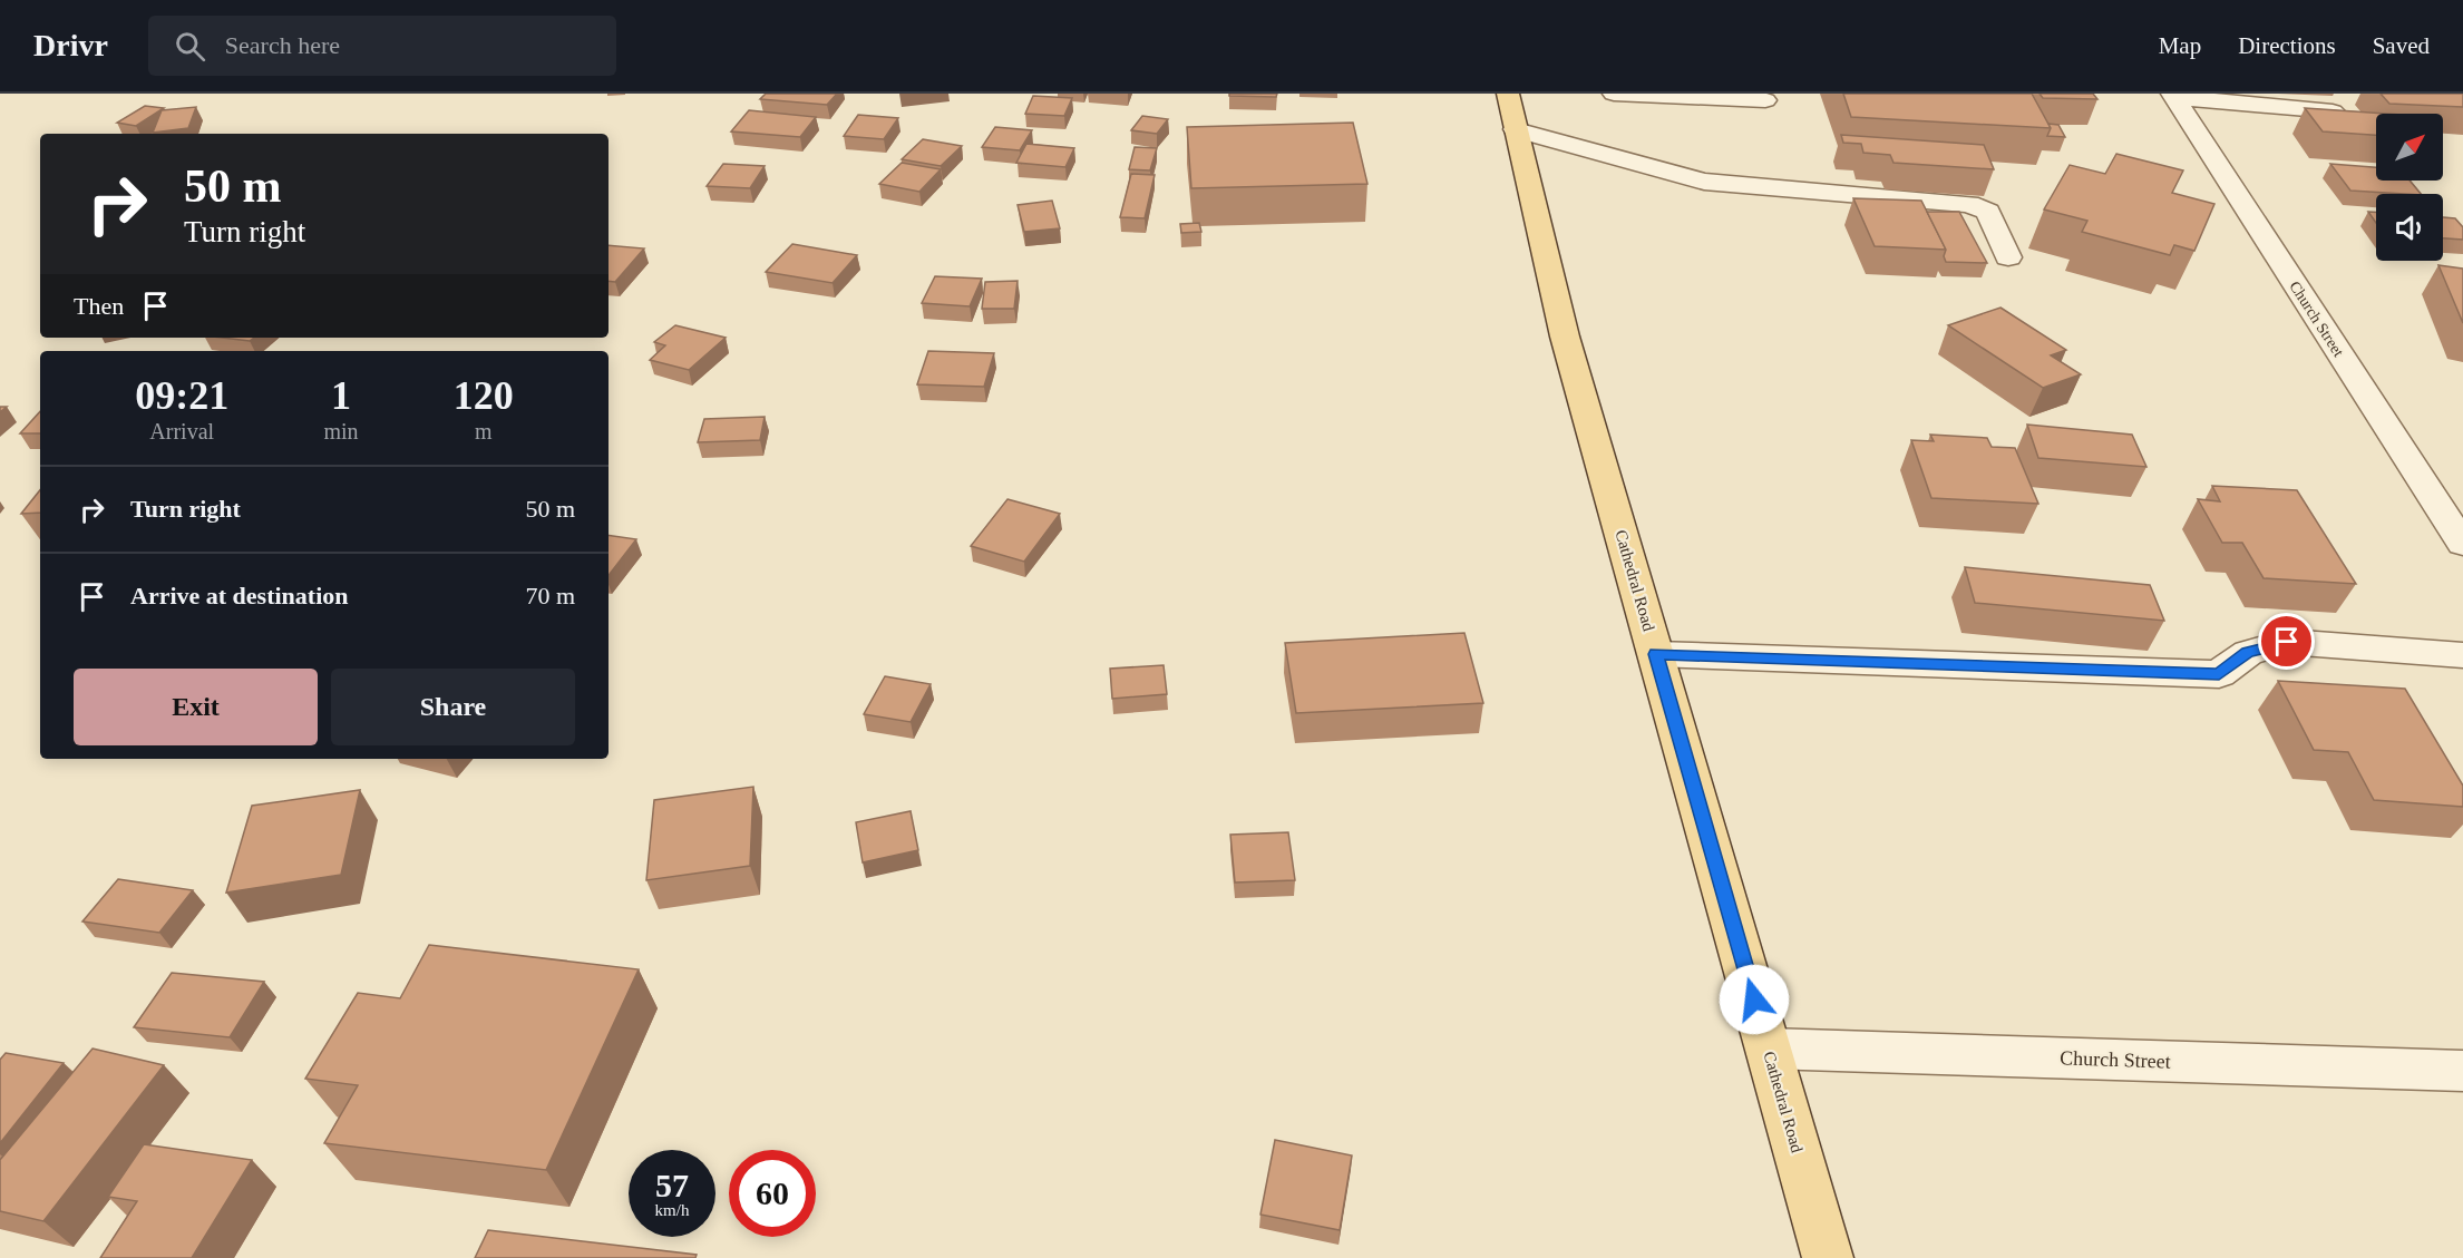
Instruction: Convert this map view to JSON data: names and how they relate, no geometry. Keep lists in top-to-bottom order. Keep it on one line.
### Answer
{"streets":{"main road":["Cathedral Road"],"street":["Church Street"]},"crossings":[["Church Street","Cathedral Road"]],"north":"top right","page":{"header":"Drivr","search":"Search here","nav":["Map","Directions","Saved"],"turn":["50 m","Turn right"],"then":"Then","eta":["09:21","Arrival","1","min","120","m"],"list":[{"name":"Turn right","value":"50 m"},{"name":"Arrive at destination","value":"70 m"}],"buttons":["Exit","Share"],"speed":"57 km/h","limit":"60"}}
